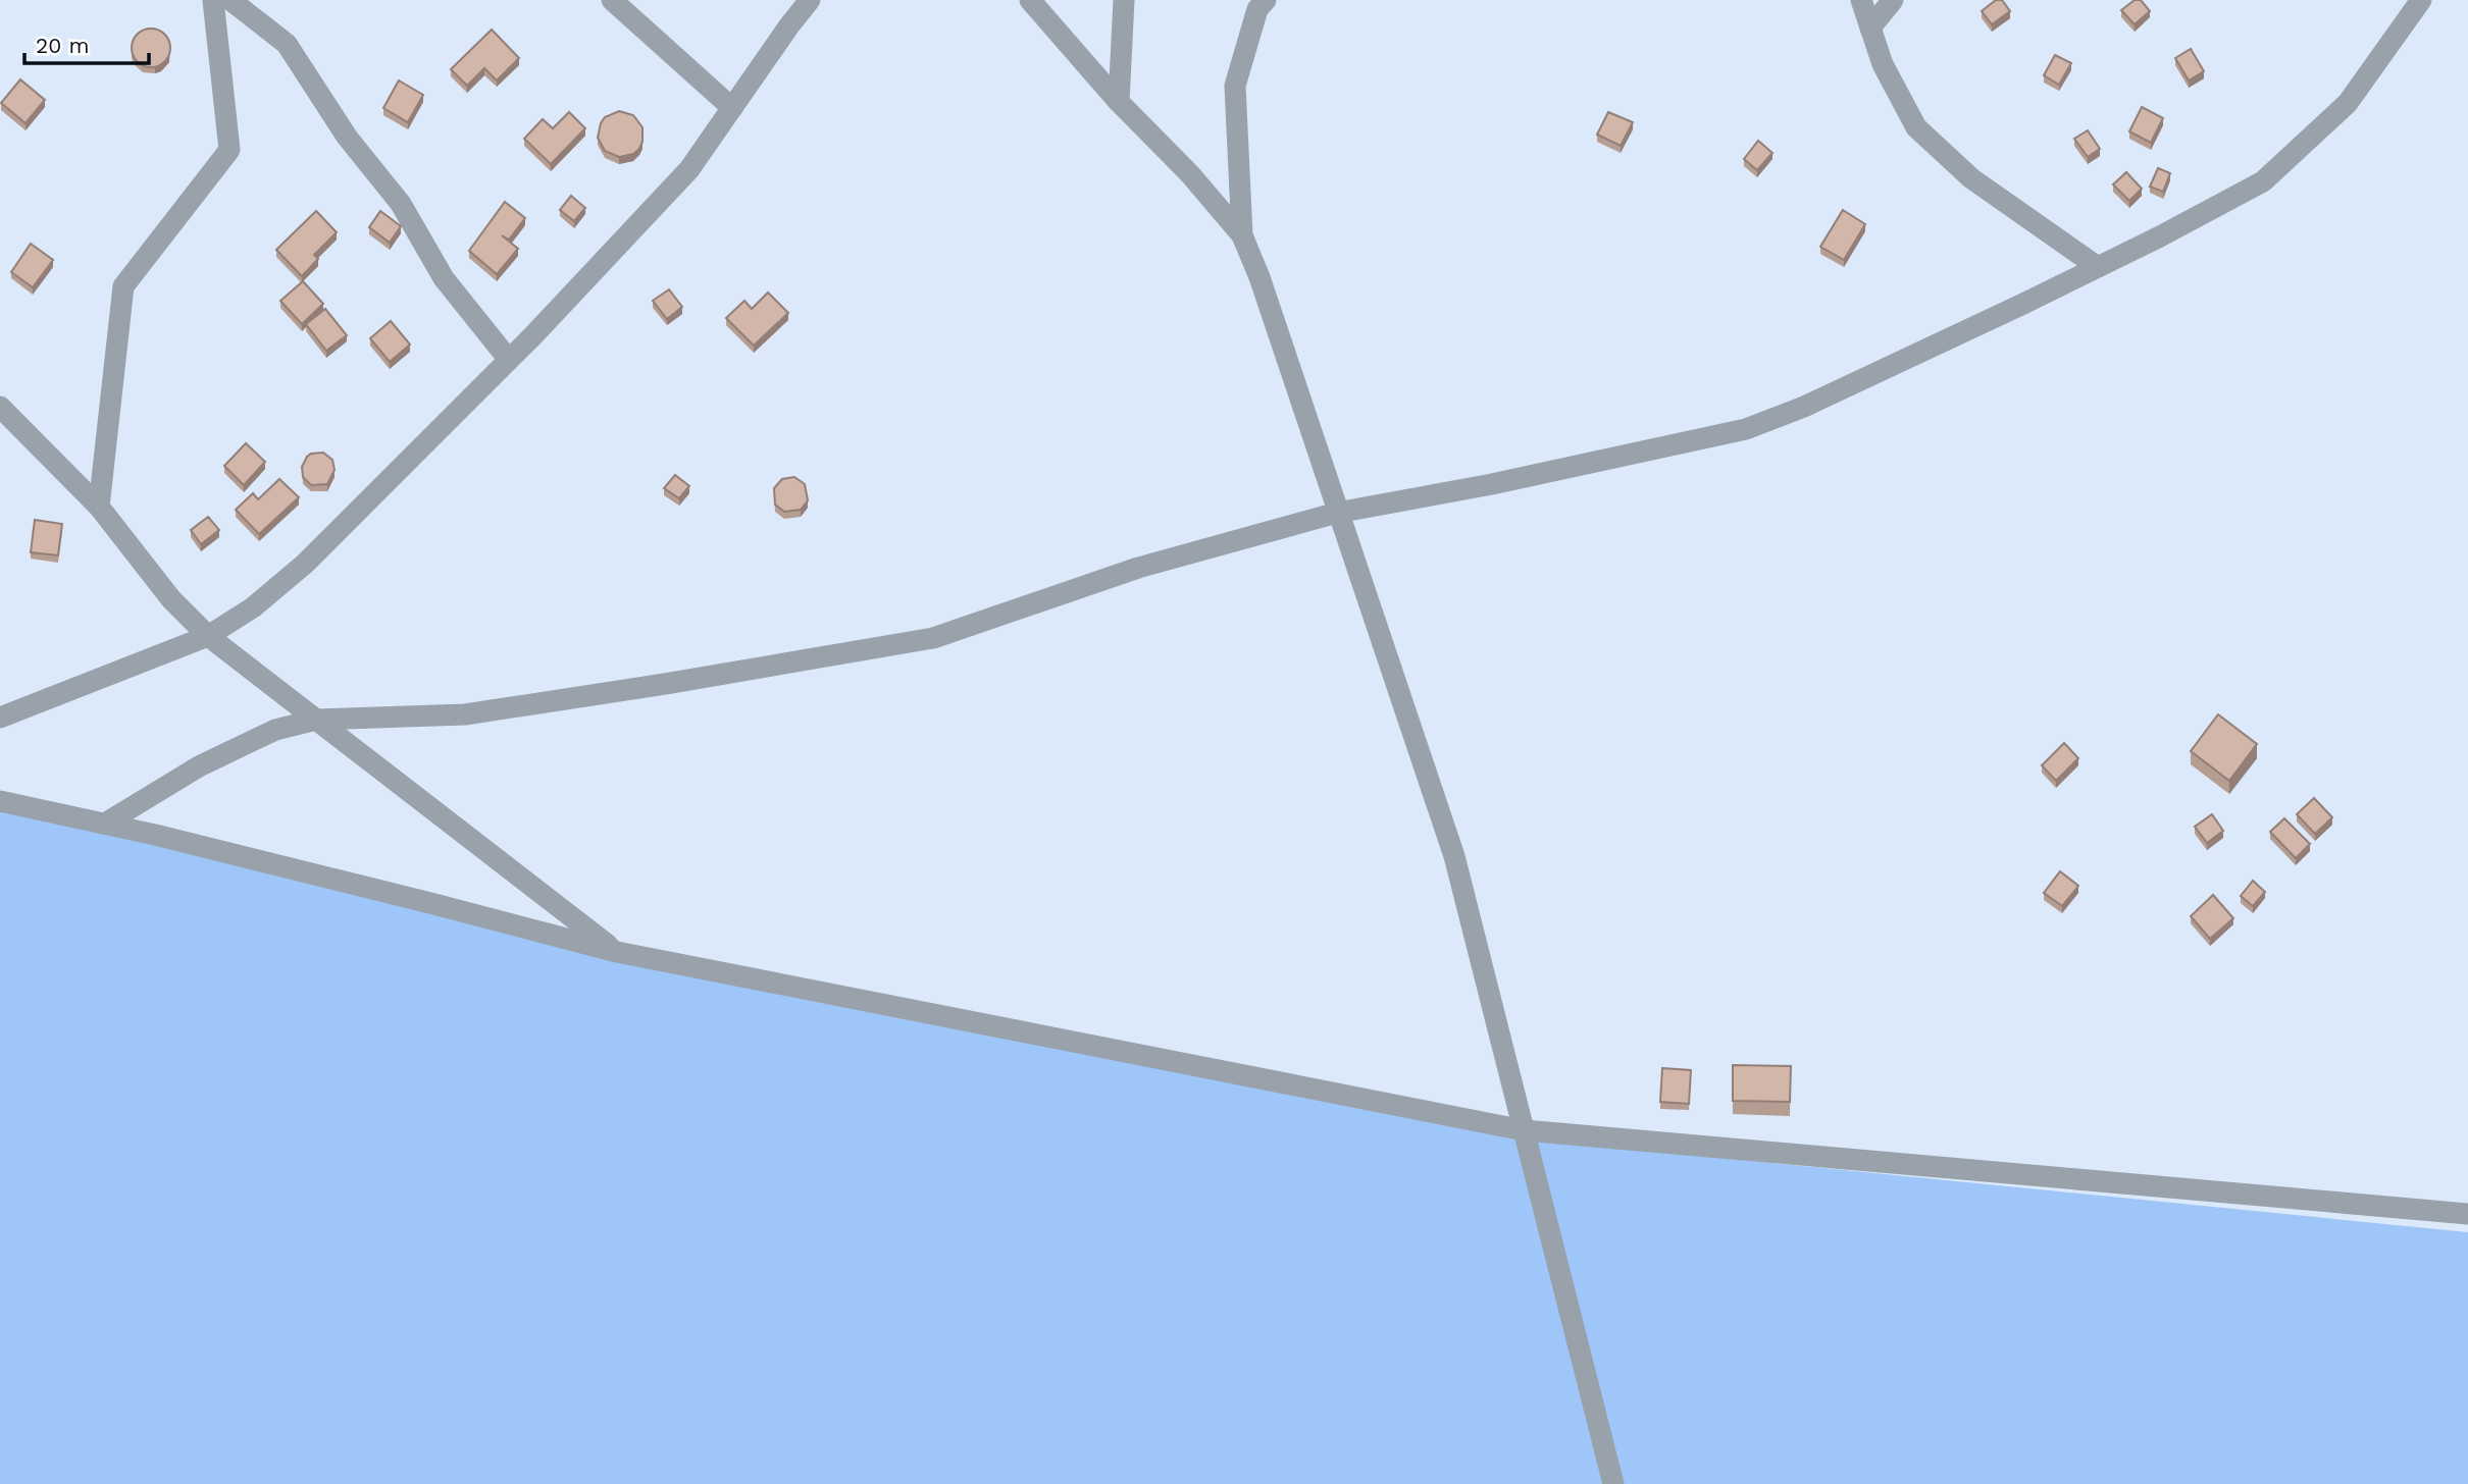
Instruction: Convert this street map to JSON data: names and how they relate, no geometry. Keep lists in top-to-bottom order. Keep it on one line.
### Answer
{"scale_bar":"20 m"}
